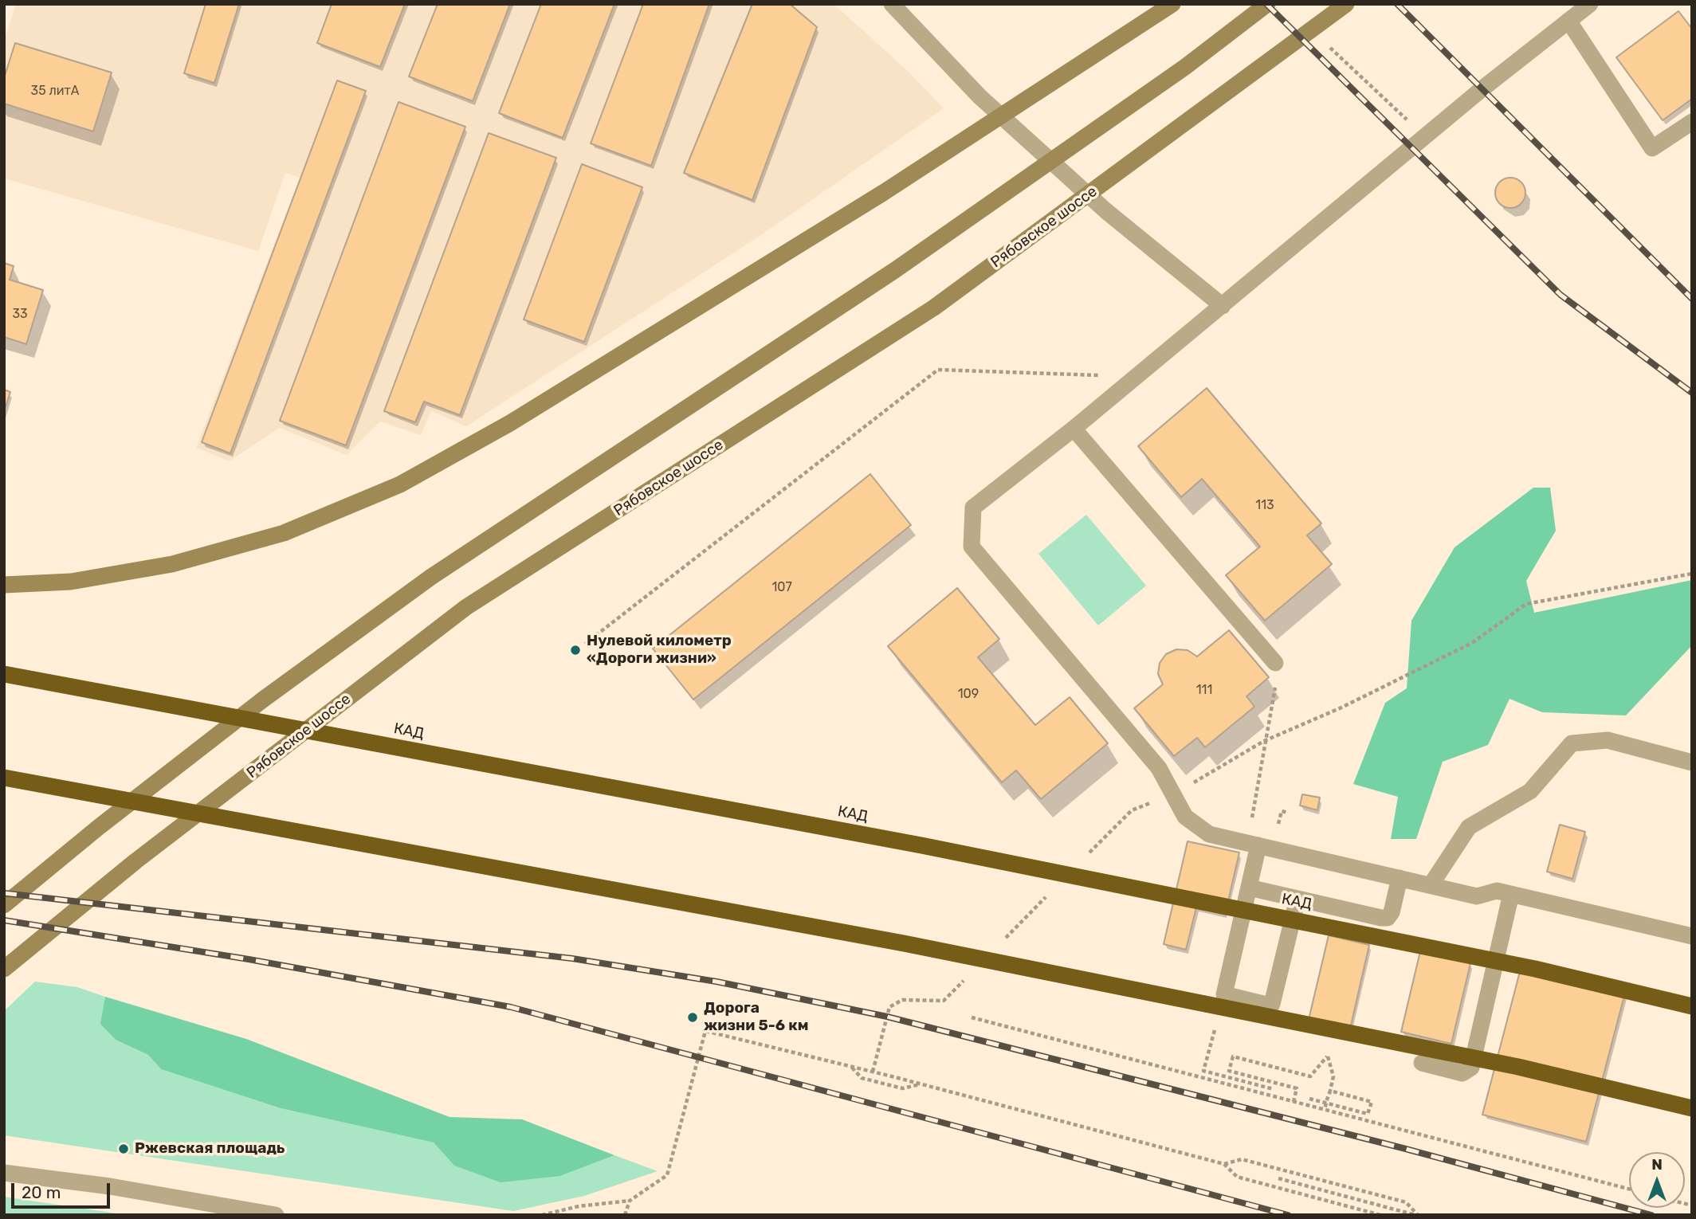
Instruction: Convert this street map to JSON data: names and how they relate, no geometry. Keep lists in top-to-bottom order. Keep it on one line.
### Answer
{"streets":{"highway":["КАД"],"main road":["Рябовское шоссе"]},"places":["Нулевой километр «Дороги жизни»","Дорога жизни 5-6 км","Ржевская площадь"],"house_numbers":["35 литА","33","113","107","111","109"],"scale_bar":"20 m","north":"top"}
